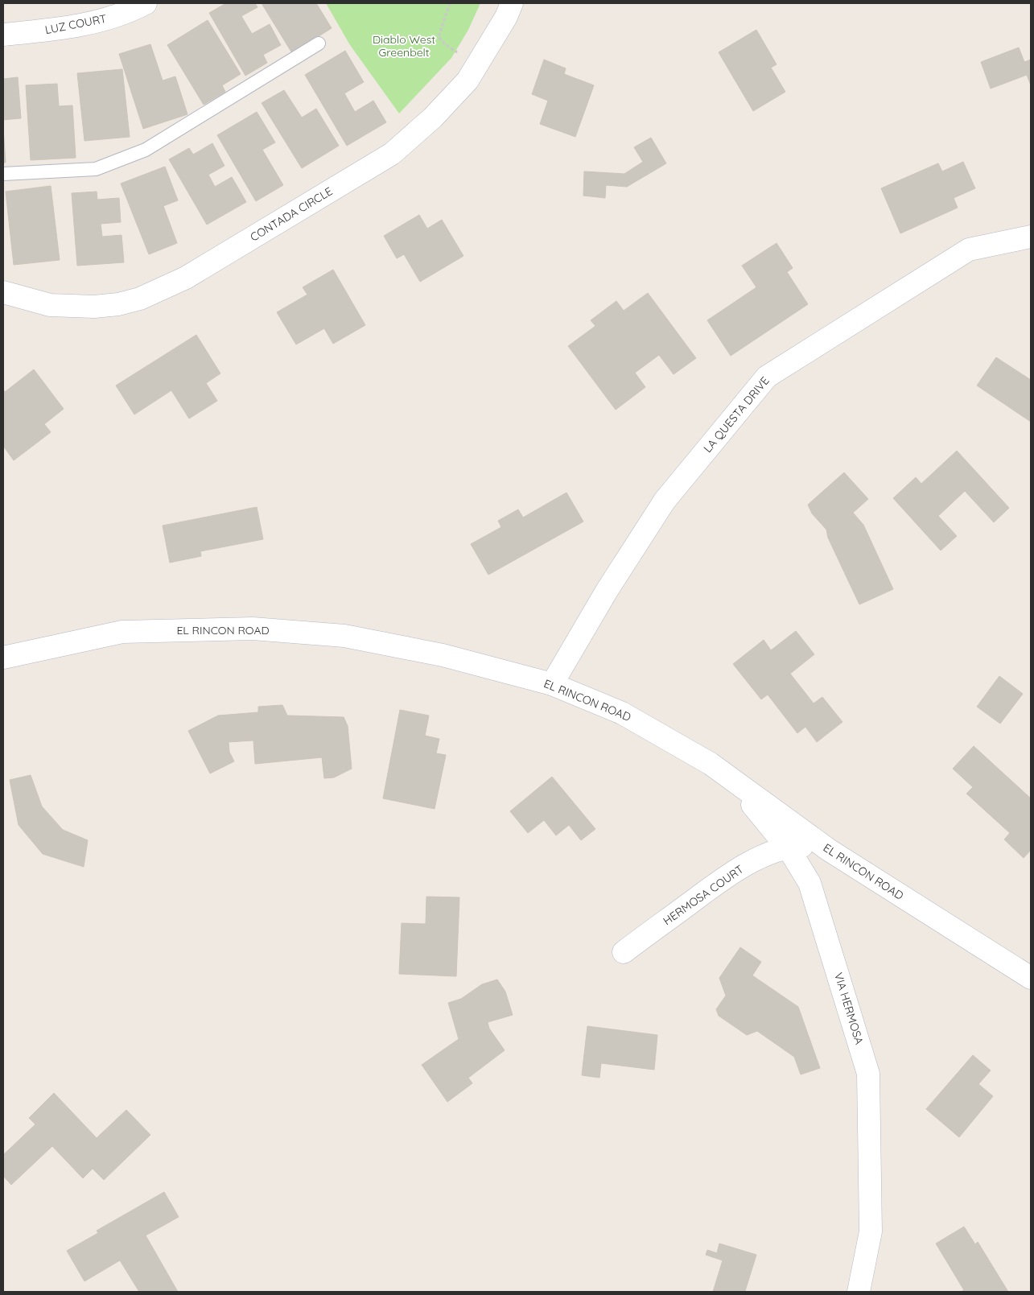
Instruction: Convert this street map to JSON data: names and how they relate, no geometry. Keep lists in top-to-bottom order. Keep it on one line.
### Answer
{"streets":{"street":["LUZ COURT","CONTADA CIRCLE","LA QUESTA DRIVE","EL RINCON ROAD","HERMOSA COURT","VIA HERMOSA"]},"crossings":[["LA QUESTA DRIVE","EL RINCON ROAD"],["EL RINCON ROAD","HERMOSA COURT"],["EL RINCON ROAD","VIA HERMOSA"],["HERMOSA COURT","VIA HERMOSA"]],"parks":["Diablo West Greenbelt"]}
